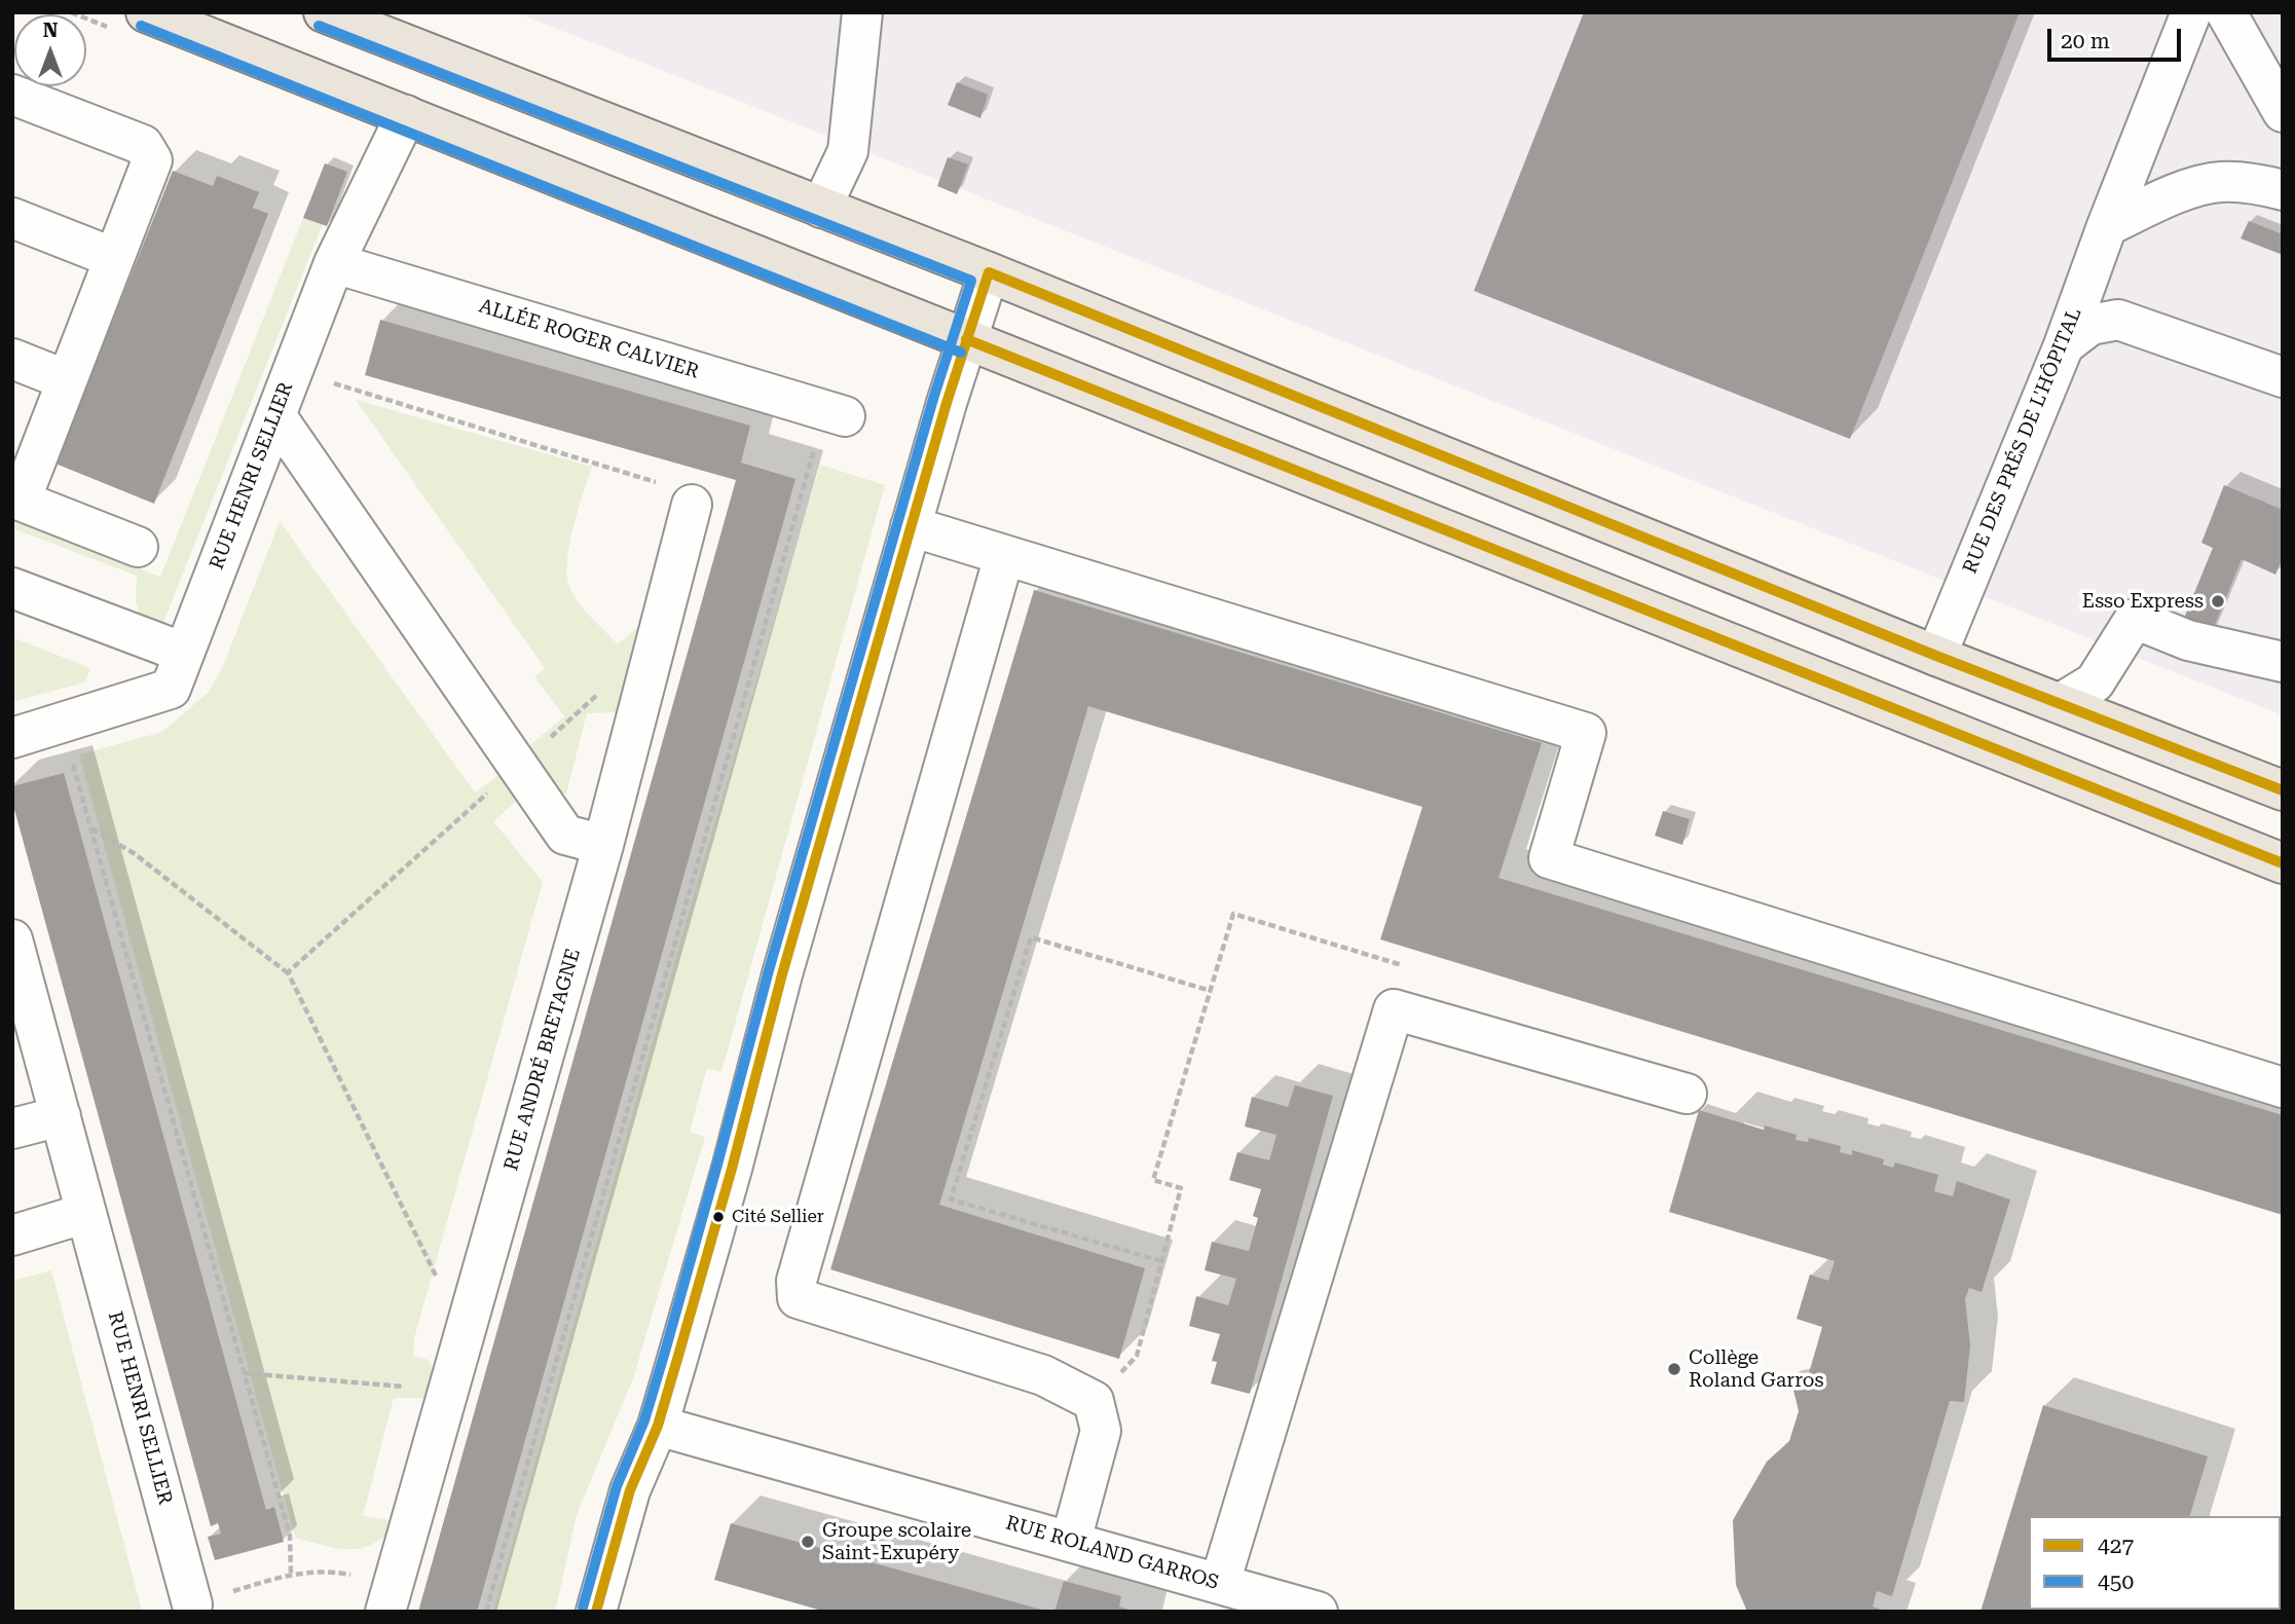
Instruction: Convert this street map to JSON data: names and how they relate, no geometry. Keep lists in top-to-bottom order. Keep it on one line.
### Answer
{"streets":{"street":["ALLÉE ROGER CALVIER","RUE DES PRÉS DE L'HÔPITAL","RUE HENRI SELLIER","RUE ANDRÉ BRETAGNE","RUE ROLAND GARROS"]},"crossings":[["ALLÉE ROGER CALVIER","RUE HENRI SELLIER"]],"places":["Esso Express","Cité Sellier","Collège Roland Garros","Groupe scolaire Saint-Exupéry"],"lines":["transit line 450","transit line 427"],"legend":["427","450"],"scale_bar":"20 m","north":"top"}
